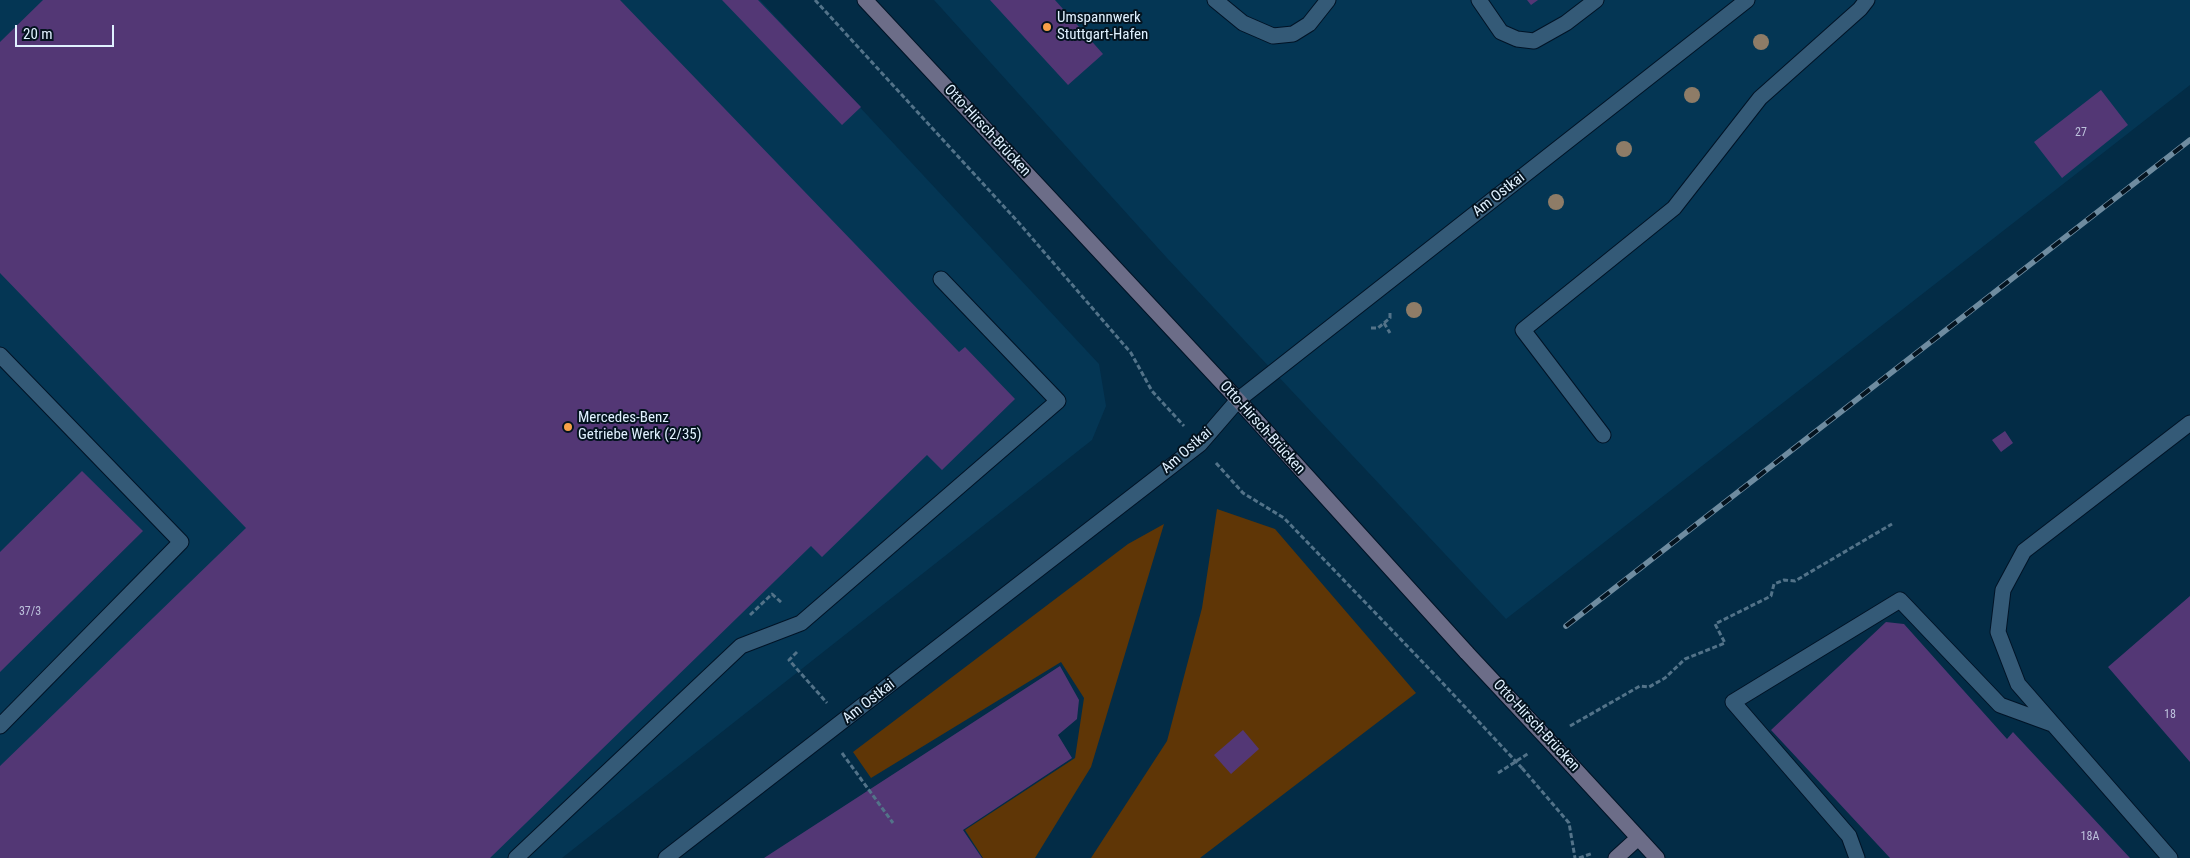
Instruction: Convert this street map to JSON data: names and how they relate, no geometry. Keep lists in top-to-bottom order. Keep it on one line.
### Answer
{"streets":{"main road":["Otto-Hirsch-Brücken"],"street":["Am Ostkai"]},"crossings":[["Otto-Hirsch-Brücken","Am Ostkai"]],"places":["Umspannwerk Stuttgart-Hafen","Mercedes-Benz Getriebe Werk (2/35)"],"house_numbers":["27","37/3","18","18A"],"scale_bar":"20 m"}
